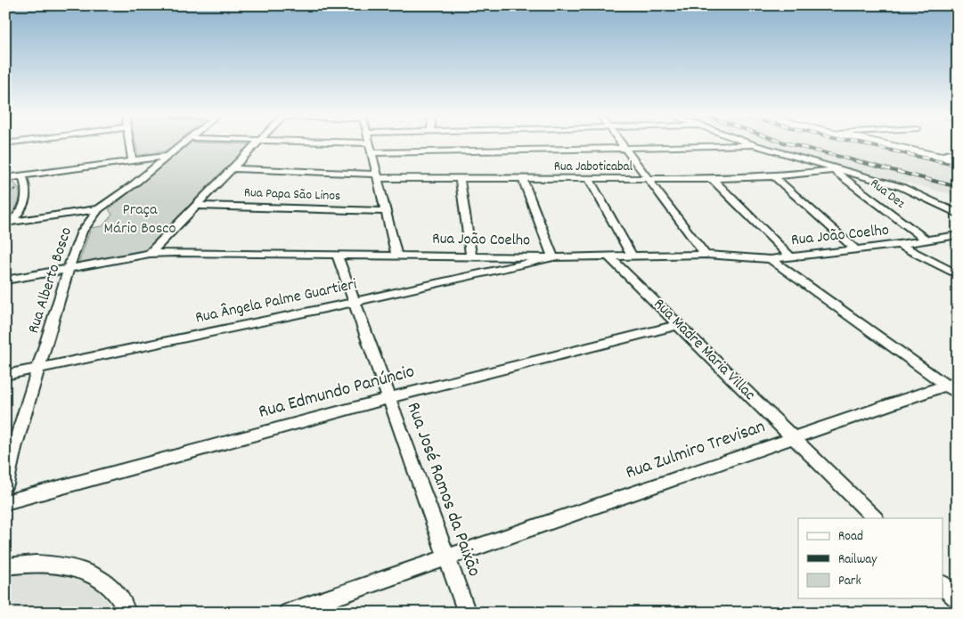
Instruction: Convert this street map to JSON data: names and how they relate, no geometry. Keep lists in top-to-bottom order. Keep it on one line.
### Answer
{"streets":{"street":["Rua Jaboticabal","Rua Dez","Rua Papa São Linos","Rua João Coelho","Rua Alberto Bosco","Rua Ângela Palme Guartieri","Rua Madre Maria Villac","Rua Edmundo Panúncio","Rua Zulmiro Trevisan","Rua José Ramos da Paixão"]},"crossings":[["Rua Jaboticabal","Rua Dez"],["Rua Dez","Rua João Coelho"],["Rua João Coelho","Rua Alberto Bosco"],["Rua João Coelho","Rua Ângela Palme Guartieri"],["Rua João Coelho","Rua Madre Maria Villac"],["Rua João Coelho","Rua José Ramos da Paixão"],["Rua Alberto Bosco","Rua Ângela Palme Guartieri"],["Rua Ângela Palme Guartieri","Rua José Ramos da Paixão"],["Rua Madre Maria Villac","Rua Edmundo Panúncio"],["Rua Madre Maria Villac","Rua Zulmiro Trevisan"],["Rua Edmundo Panúncio","Rua José Ramos da Paixão"],["Rua Zulmiro Trevisan","Rua José Ramos da Paixão"]],"parks":["Praça Mário Bosco"],"legend":["Road","Railway","Park"]}
